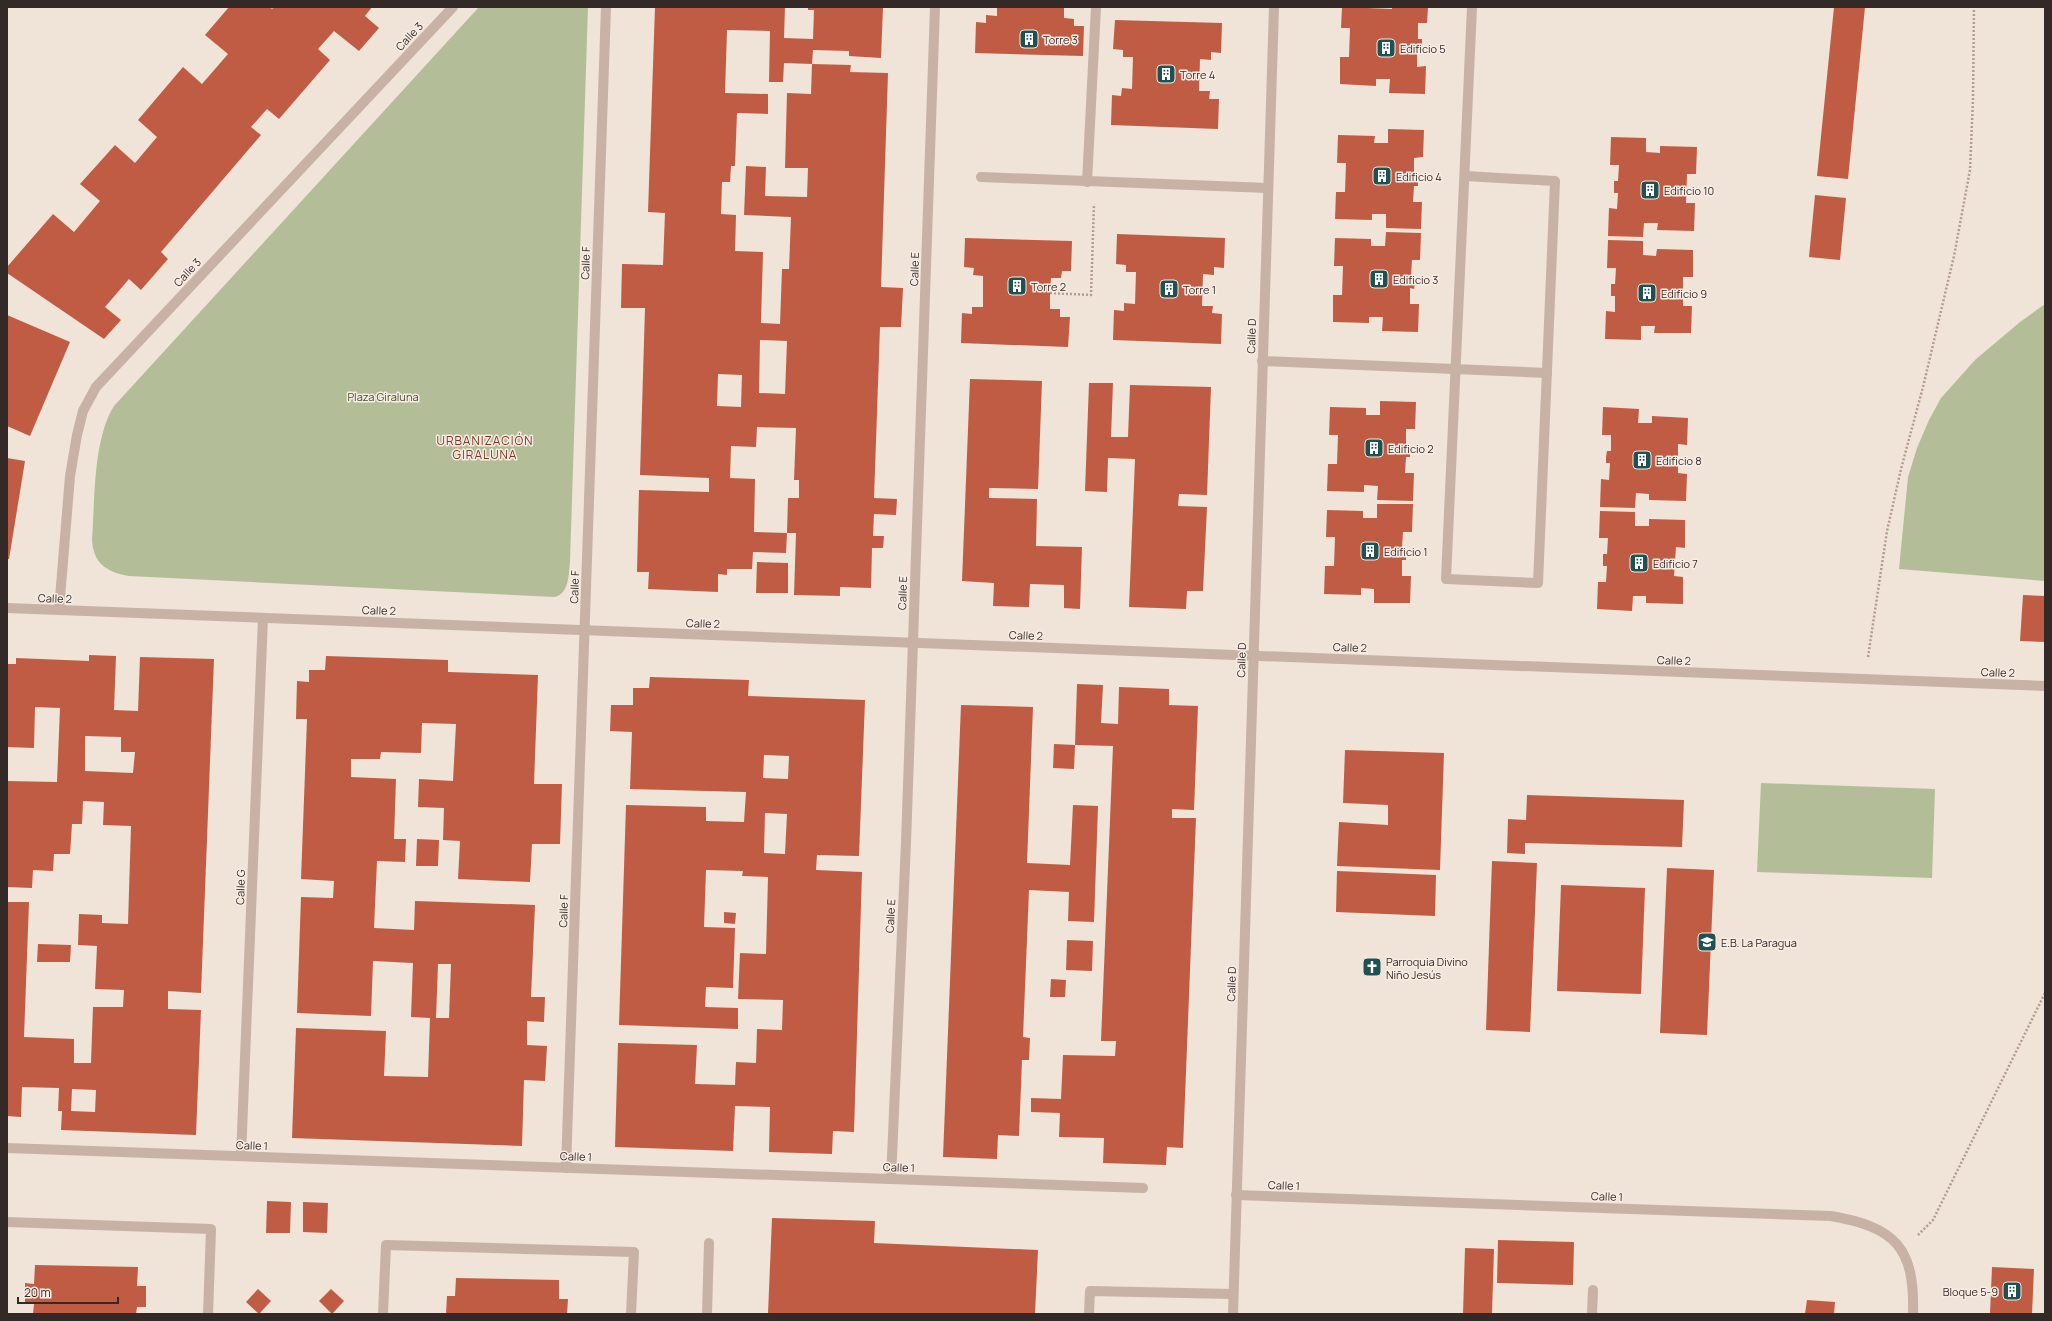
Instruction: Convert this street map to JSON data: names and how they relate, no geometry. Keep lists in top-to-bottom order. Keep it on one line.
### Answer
{"streets":{"street":["Calle 3","Calle F","Calle E","Calle D","Calle 2","Calle G","Calle 1"]},"crossings":[["Calle 3","Calle 2"],["Calle F","Calle 2"],["Calle F","Calle 1"],["Calle E","Calle 2"],["Calle E","Calle 1"],["Calle D","Calle 2"],["Calle D","Calle 1"],["Calle 2","Calle G"],["Calle G","Calle 1"]],"districts":["URBANIZACIÓN GIRALUNA"],"parks":["Plaza Giraluna"],"places":{"building":["Torre 3","Edificio 5","Torre 4","Edificio 4","Edificio 10","Edificio 3","Torre 2","Torre 1","Edificio 9","Edificio 2","Edificio 8","Edificio 1","Edificio 7","Bloque 5-9"],"school or university":["E.B. La Paragua"],"church":["Parroquia Divino Niño Jesús"]},"scale_bar":"20 m"}
